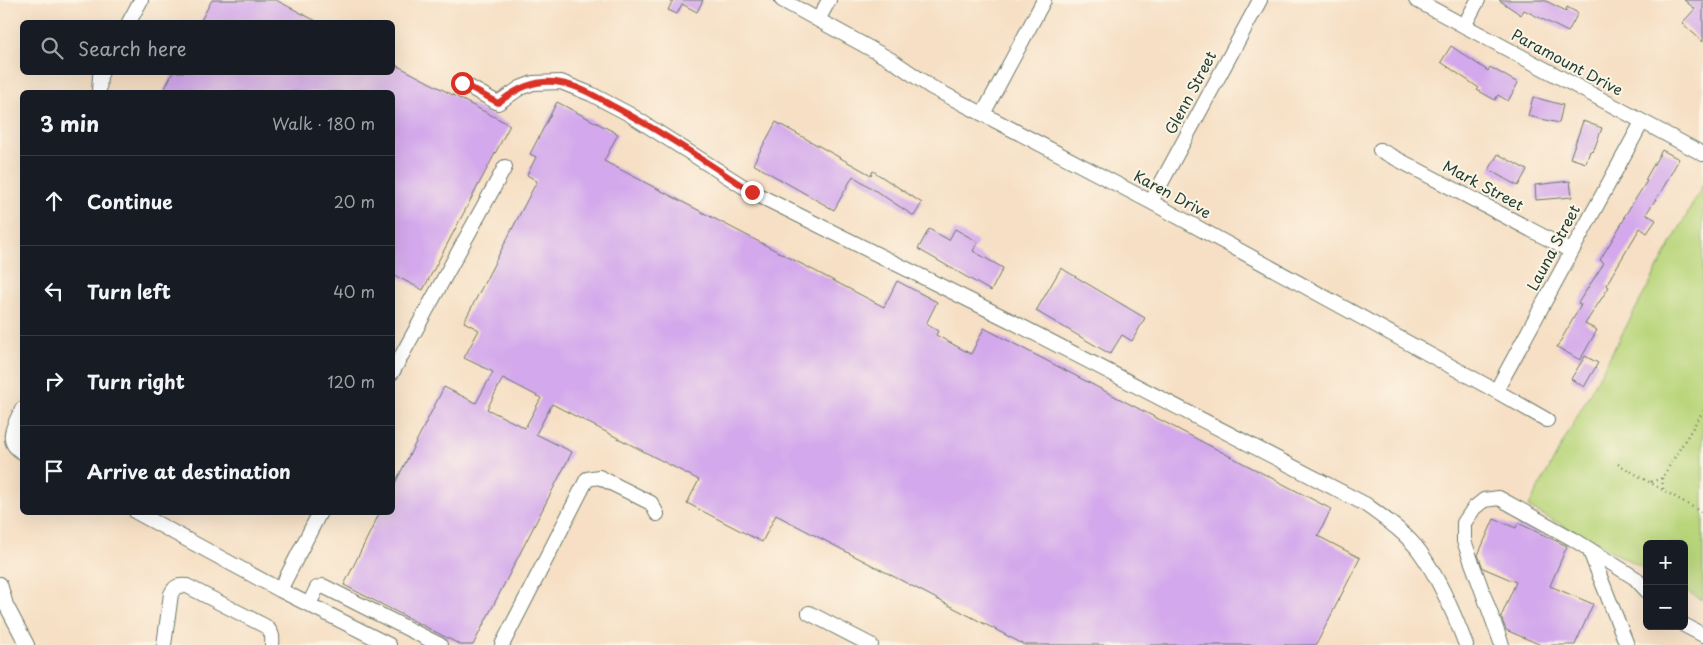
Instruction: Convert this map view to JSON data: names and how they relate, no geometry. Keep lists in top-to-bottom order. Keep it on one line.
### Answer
{"streets":{"street":["Paramount Drive","Glenn Street","Mark Street","Karen Drive","Launa Street"]},"crossings":[["Paramount Drive","Launa Street"],["Glenn Street","Karen Drive"],["Mark Street","Launa Street"],["Karen Drive","Launa Street"]],"page":{"search":"Search here","heading":["3 min","Walk · 180 m"],"list":[["Continue","20 m"],["Turn left","40 m"],["Turn right","120 m"],"Arrive at destination"],"map_buttons":["+","−"]}}
